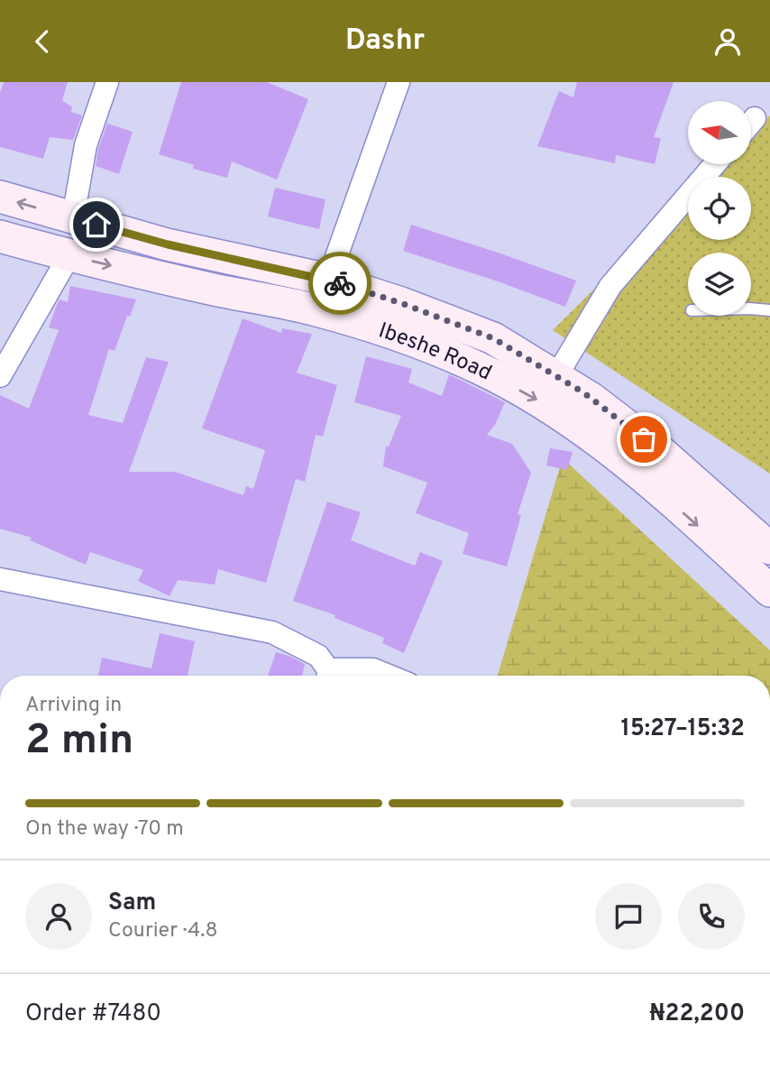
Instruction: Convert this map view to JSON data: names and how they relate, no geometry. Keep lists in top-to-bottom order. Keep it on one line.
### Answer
{"streets":{"main road":["Ibeshe Road"]},"north":"left","page":{"header":"Dashr","heading":["2 min","Arriving in","15:27–15:32"],"panel":["Sam","Courier · 4.8","Order #7480","₦22,200"],"bar":"On the way · 70 m"}}
